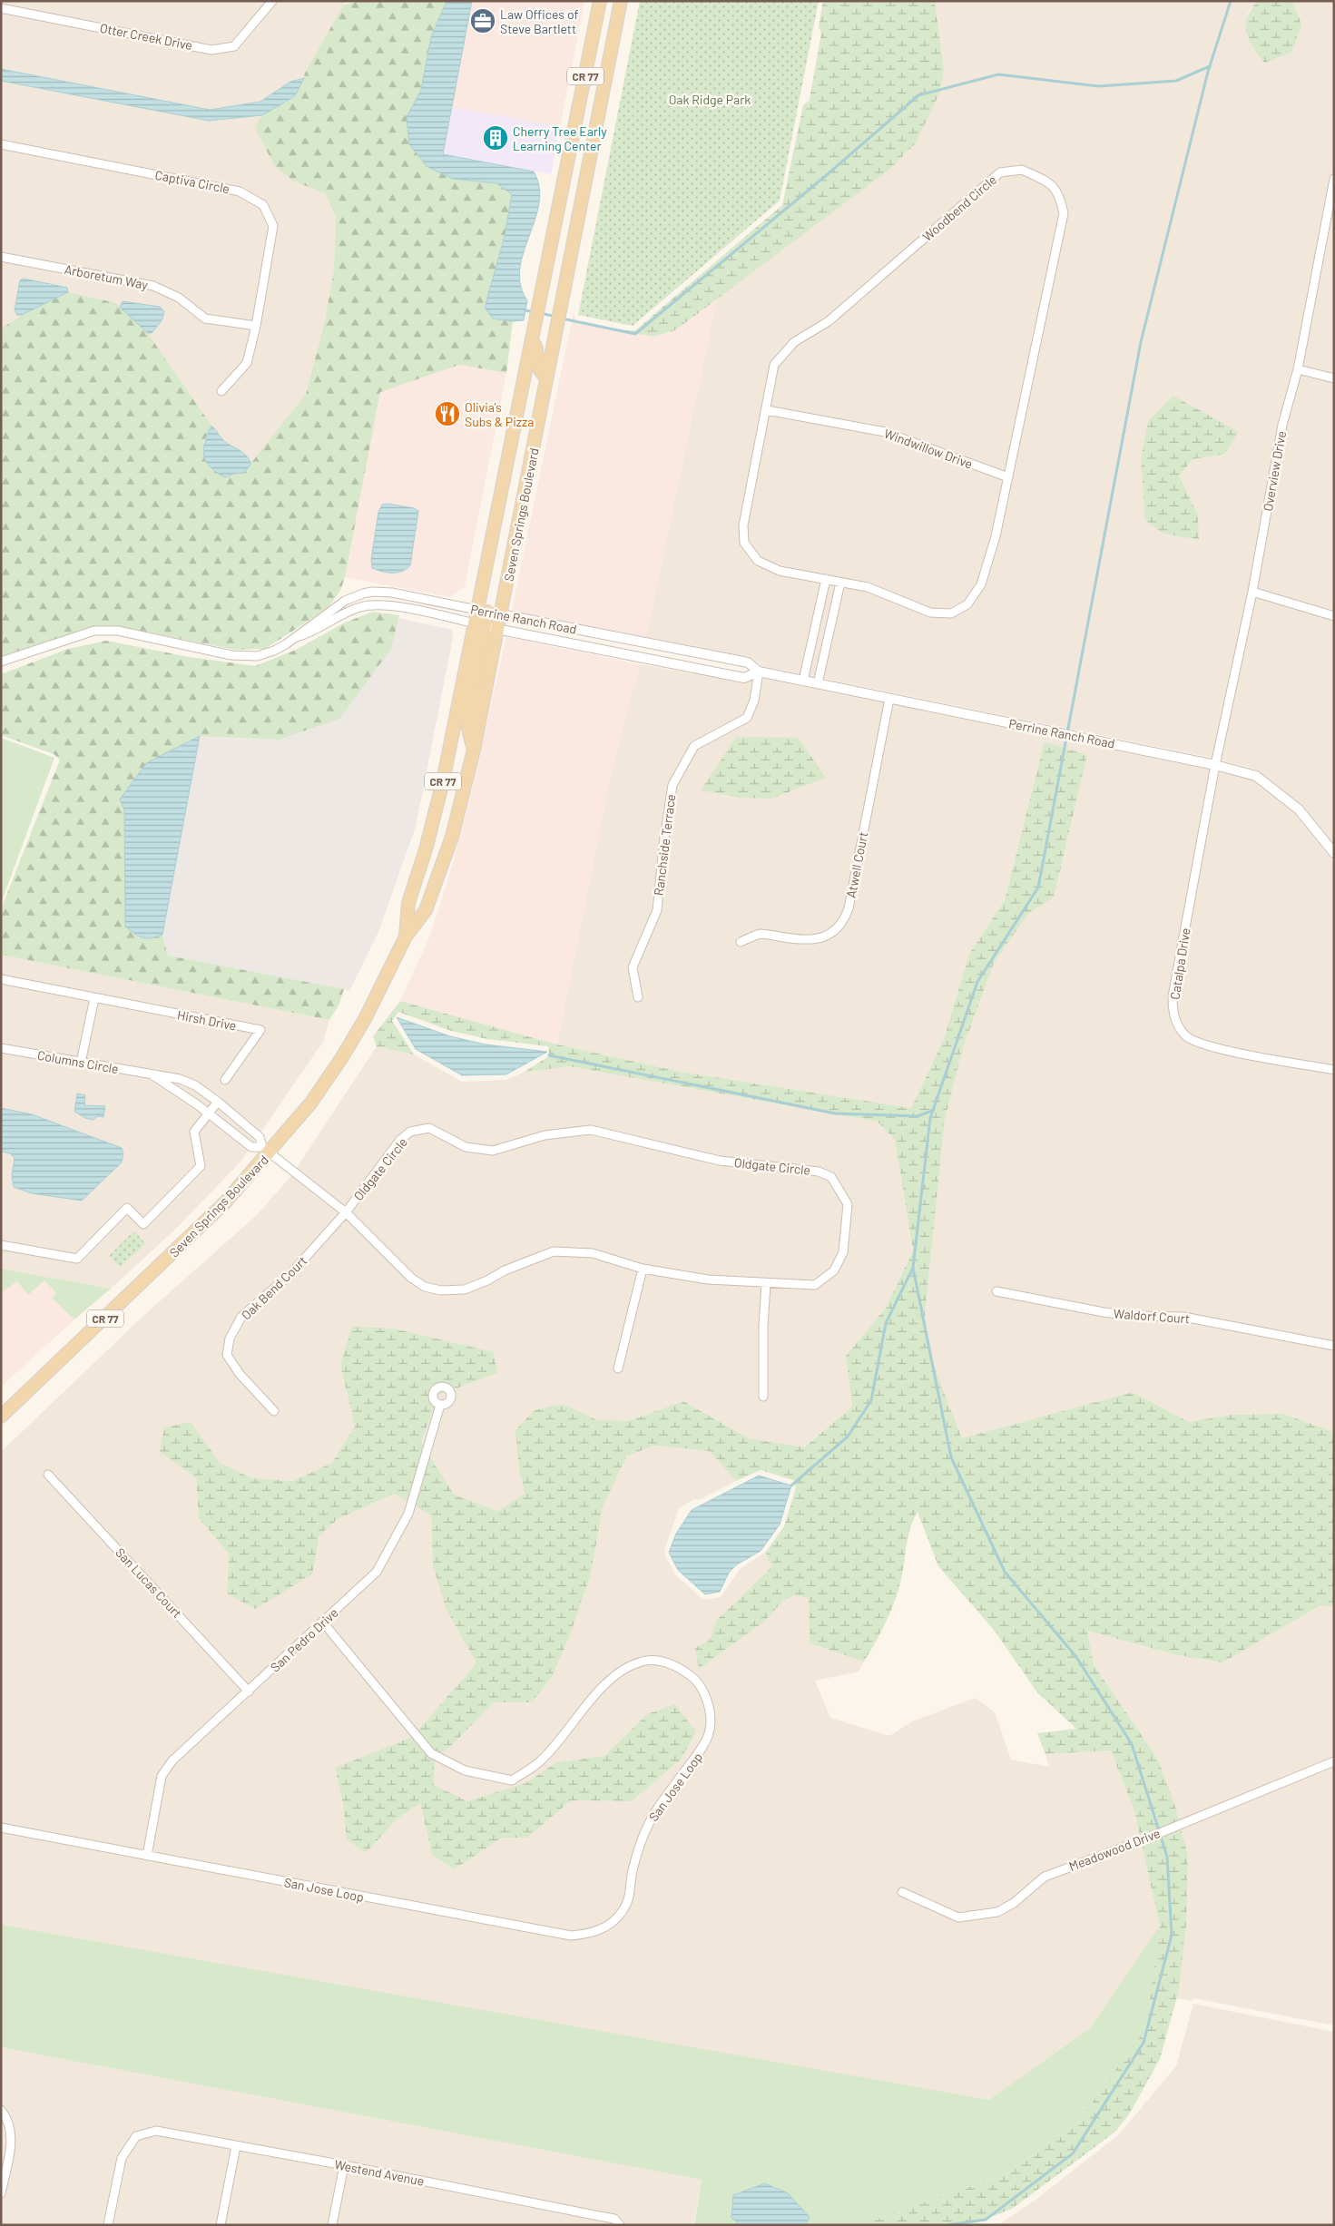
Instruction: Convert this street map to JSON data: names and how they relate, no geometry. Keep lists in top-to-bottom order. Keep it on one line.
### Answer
{"streets":{"main road":["CR 77","Seven Springs Boulevard"],"street":["Otter Creek Drive","Captiva Circle","Woodbend Circle","Arboretum Way","Windwillow Drive","Overview Drive","Perrine Ranch Road","Ranchside Terrace","Atwell Court","Catalpa Drive","Hirsh Drive","Columns Circle","Oldgate Circle","Oak Bend Court","Waldorf Court","San Lucas Court","San Pedro Drive","San Jose Loop","Meadowood Drive","Westend Avenue"]},"crossings":[["Captiva Circle","Arboretum Way"],["Woodbend Circle","Windwillow Drive"],["Overview Drive","Perrine Ranch Road"],["Overview Drive","Catalpa Drive"],["Seven Springs Boulevard","Perrine Ranch Road"],["Seven Springs Boulevard","Columns Circle"],["Seven Springs Boulevard","Oldgate Circle"],["Perrine Ranch Road","Ranchside Terrace"],["Perrine Ranch Road","Atwell Court"],["Perrine Ranch Road","Catalpa Drive"],["Columns Circle","Oldgate Circle"],["Oldgate Circle","Oak Bend Court"],["San Lucas Court","San Pedro Drive"],["San Pedro Drive","San Jose Loop"]],"parks":["Oak Ridge Park"],"places":{"office":["Law Offices of Steve Bartlett"],"building":["Cherry Tree Early Learning Center"],"restaurant":["Olivia's Subs & Pizza"]}}
